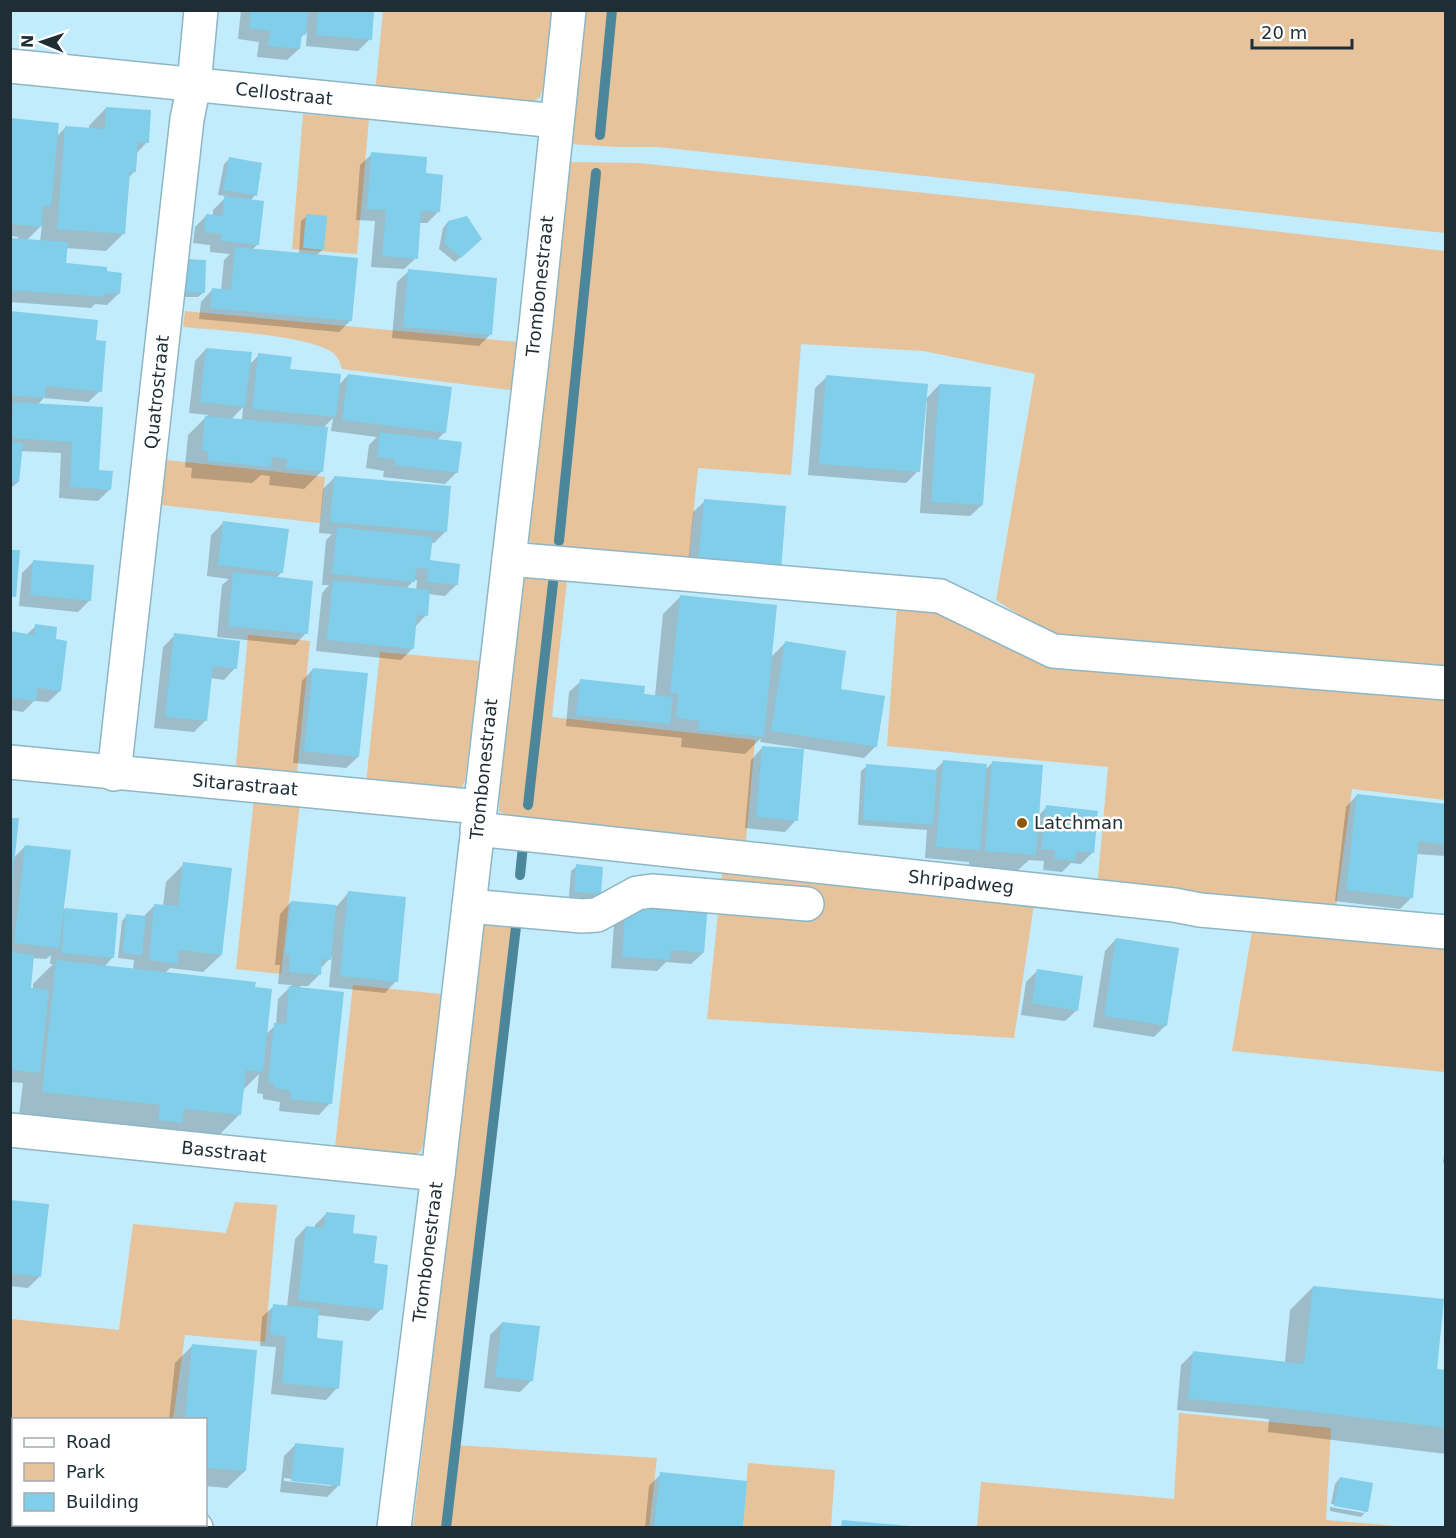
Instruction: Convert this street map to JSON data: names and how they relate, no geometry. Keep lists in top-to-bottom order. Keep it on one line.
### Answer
{"streets":{"street":["Cellostraat","Trombonestraat","Quatrostraat","Sitarastraat","Shripadweg","Basstraat"]},"crossings":[["Cellostraat","Trombonestraat"],["Cellostraat","Quatrostraat"],["Trombonestraat","Sitarastraat"],["Trombonestraat","Shripadweg"],["Trombonestraat","Basstraat"],["Quatrostraat","Sitarastraat"],["Sitarastraat","Shripadweg"]],"places":["Latchman"],"legend":["Road","Park","Building"],"scale_bar":"20 m","north":"left"}
